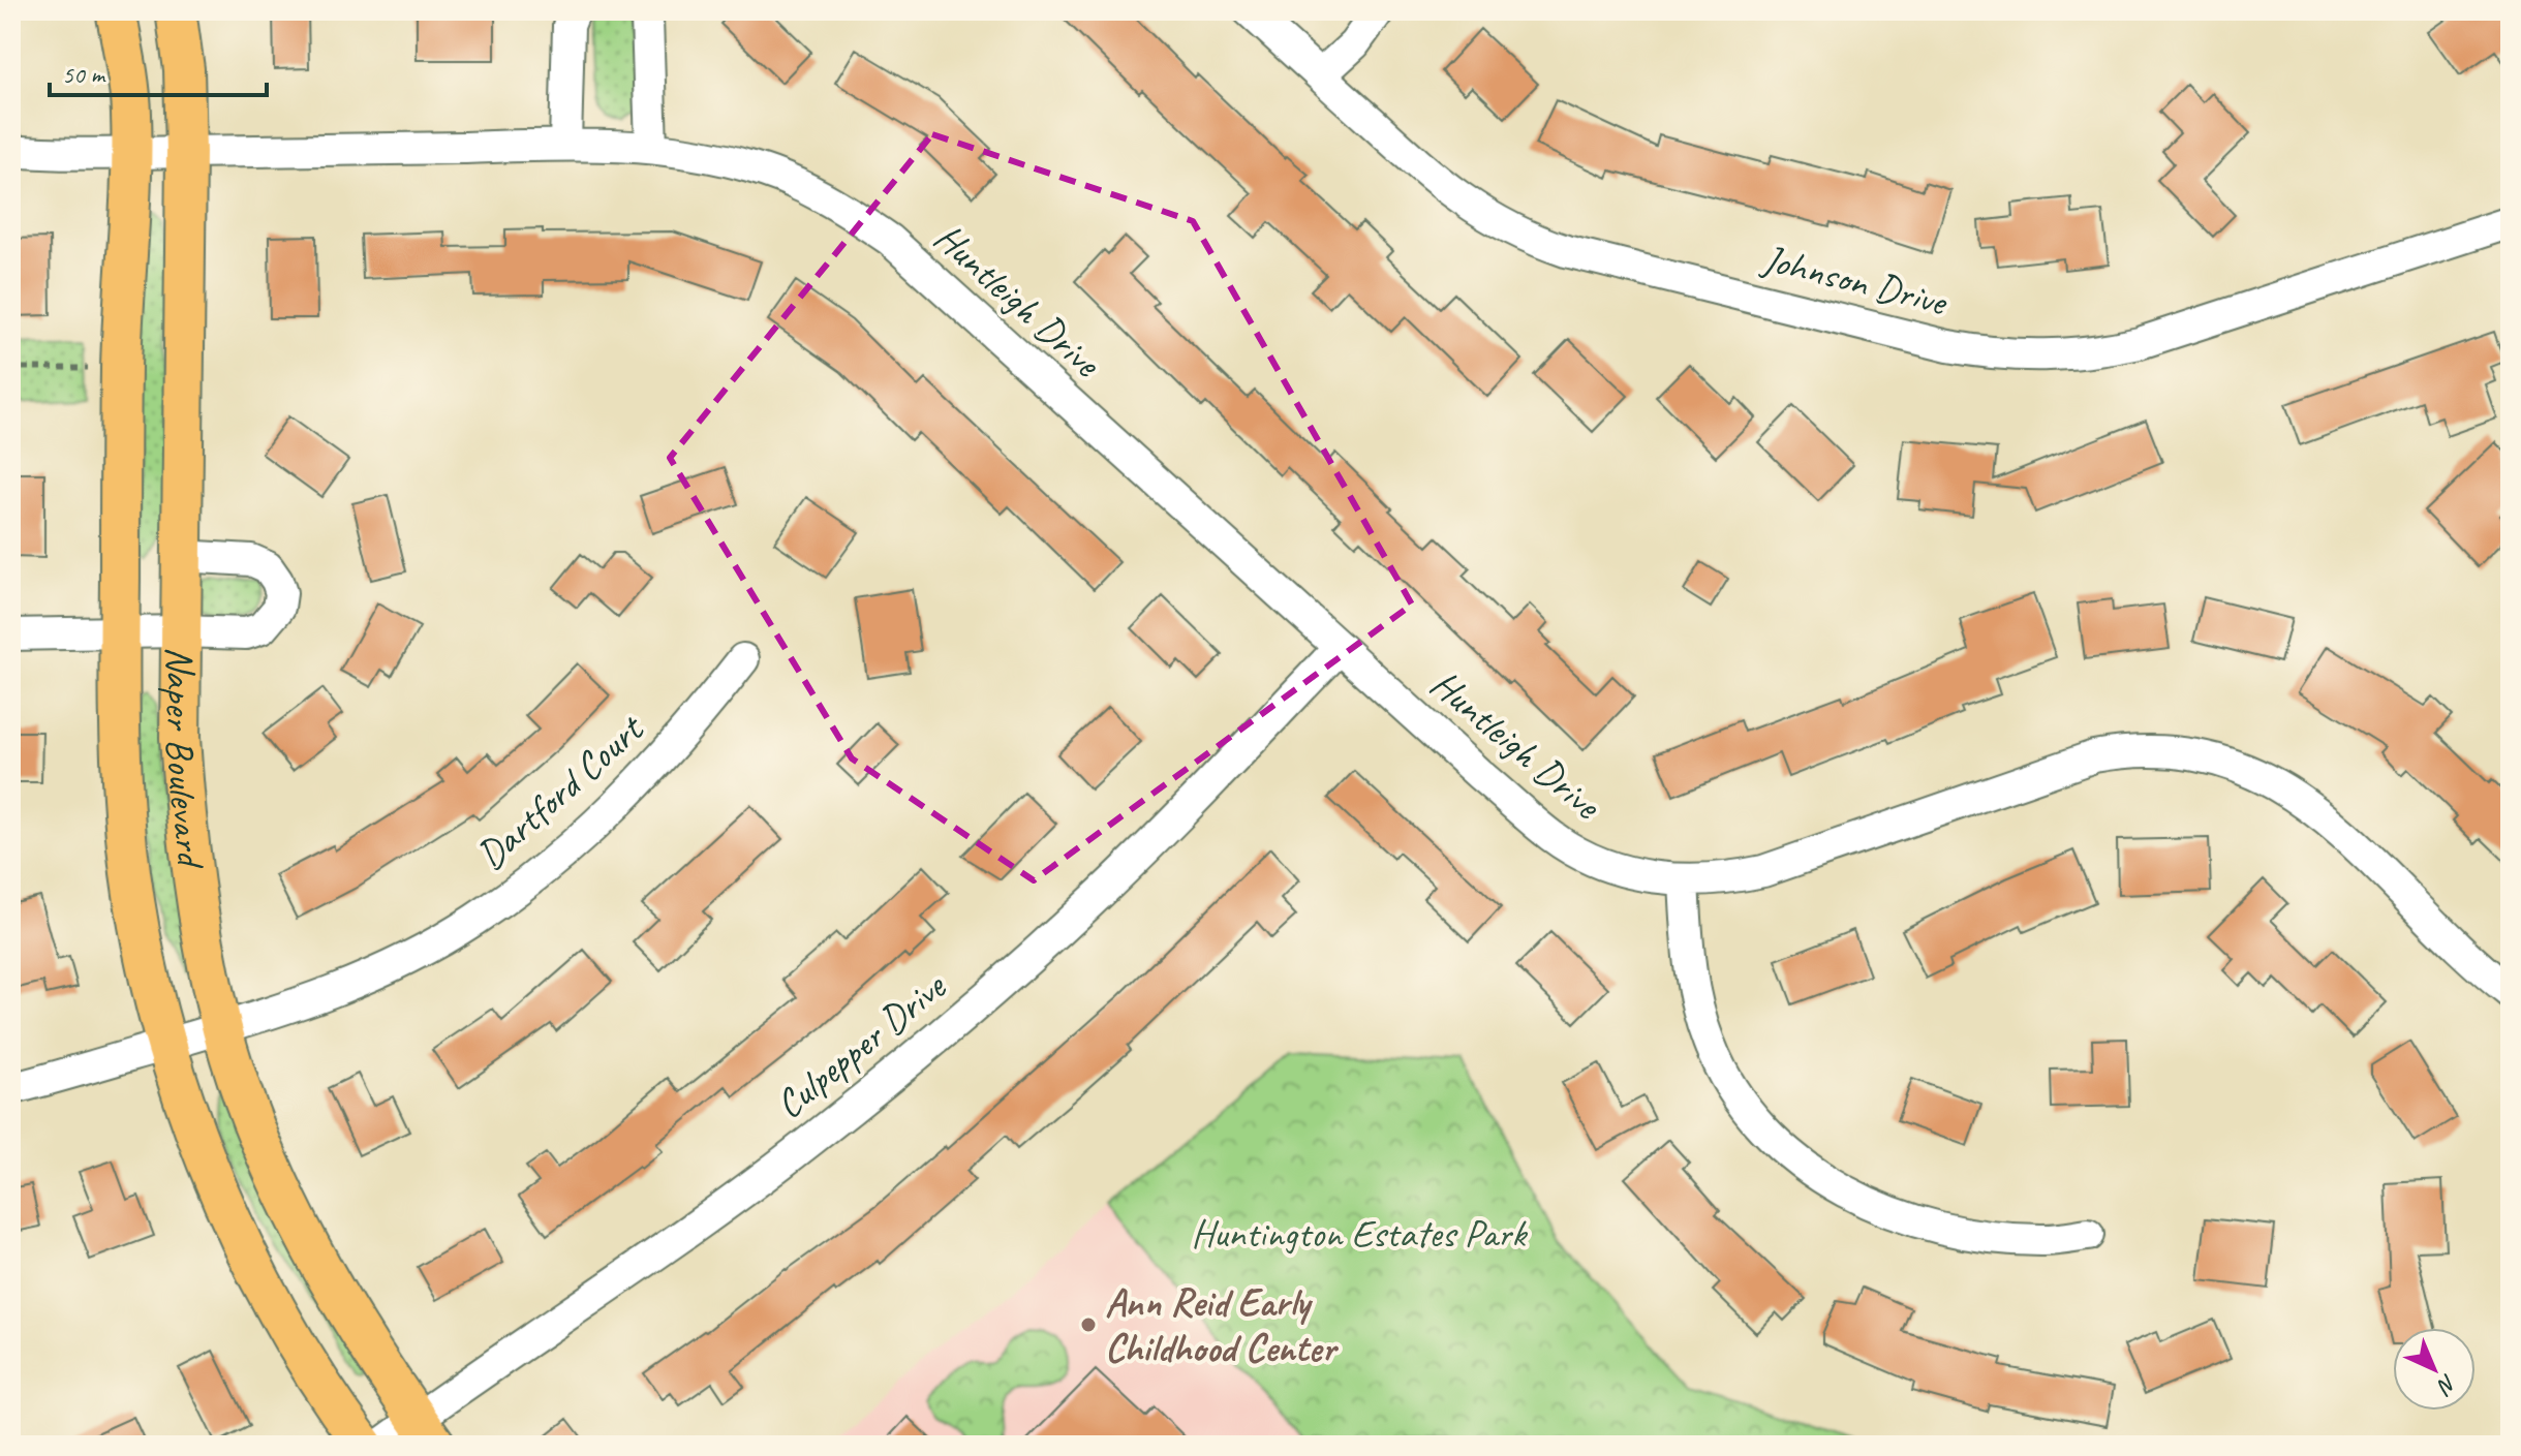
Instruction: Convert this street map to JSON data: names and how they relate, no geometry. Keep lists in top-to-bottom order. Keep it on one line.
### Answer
{"streets":{"main road":["Naper Boulevard"],"street":["Johnson Drive","Huntleigh Drive","Dartford Court","Culpepper Drive"]},"crossings":[["Huntleigh Drive","Naper Boulevard"],["Huntleigh Drive","Culpepper Drive"],["Naper Boulevard","Dartford Court"],["Naper Boulevard","Culpepper Drive"]],"parks":["Huntington Estates Park"],"places":["Ann Reid Early Childhood Center"],"scale_bar":"50 m","north":"bottom right"}
